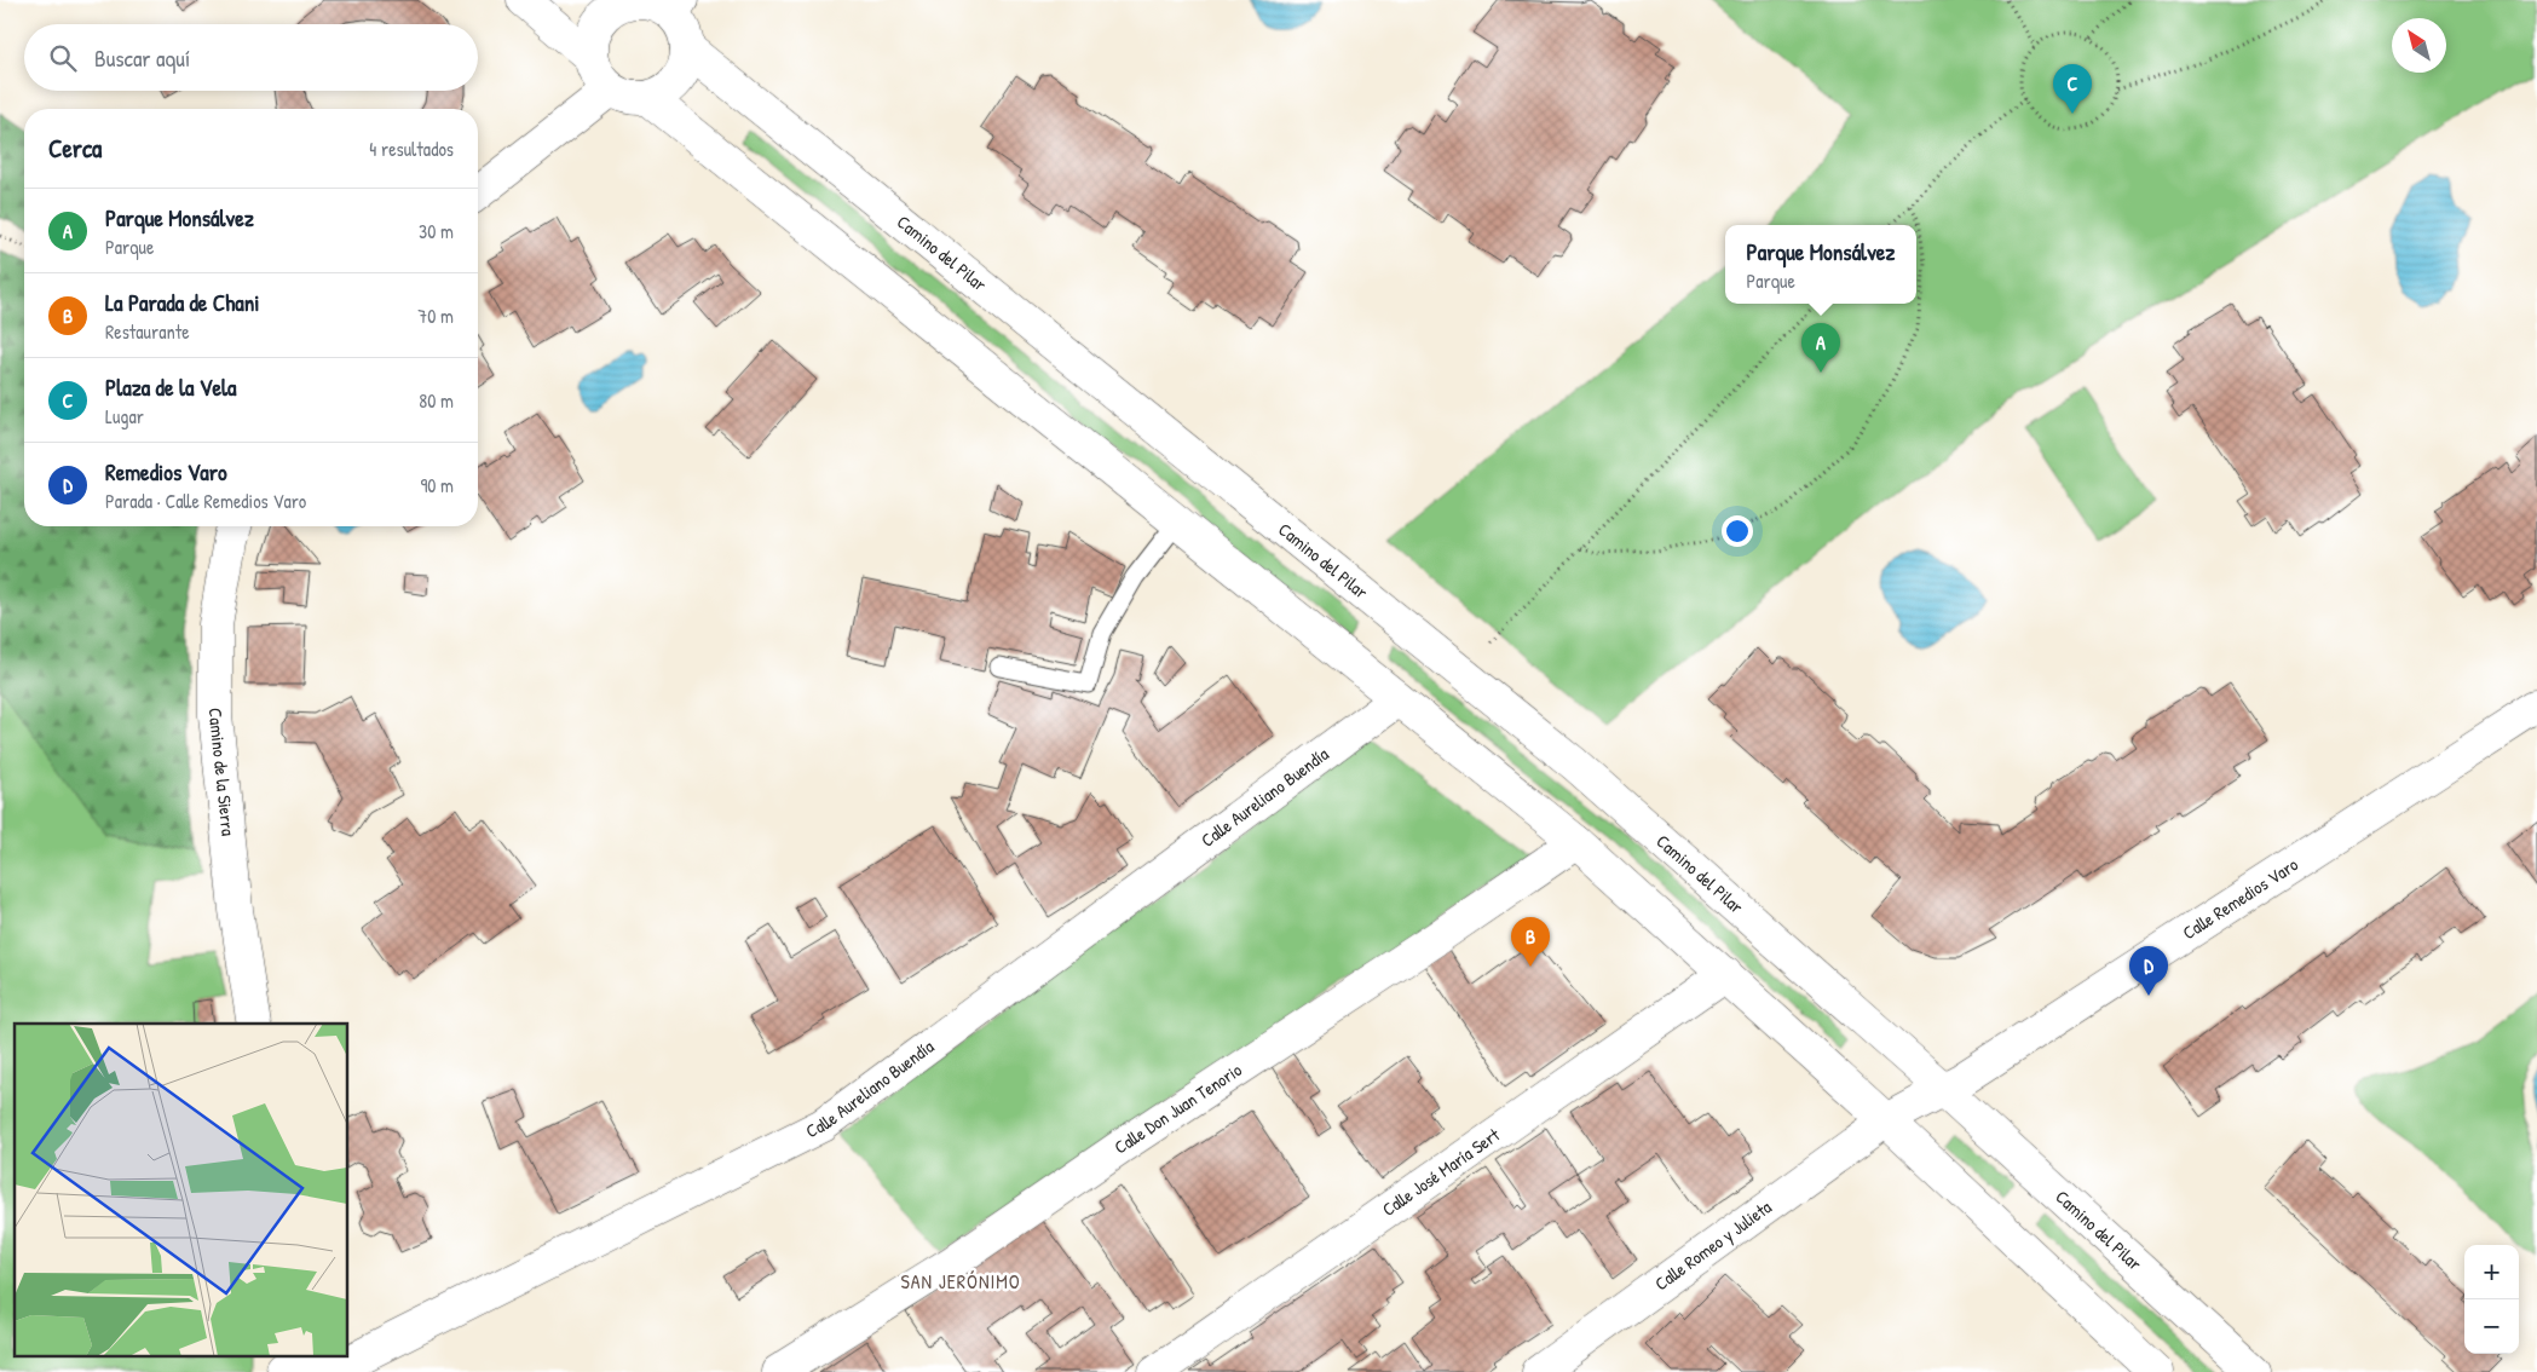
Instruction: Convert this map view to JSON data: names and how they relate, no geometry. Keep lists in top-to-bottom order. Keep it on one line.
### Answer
{"streets":{"street":["Camino del Pilar","Camino de la Sierra","Calle Aureliano Buendía","Calle Remedios Varo","Calle Don Juan Tenorio","Calle José María Sert","Calle Romeo y Julieta"]},"crossings":[["Camino del Pilar","Calle Remedios Varo"]],"districts":["SAN JERÓNIMO"],"north":"top left","page":{"search":"Buscar aquí","pins":["C","A","B","D"],"heading":["Cerca","4 resultados"],"list":[{"mark":"A","name":"Parque Monsálvez","note":"Parque","value":"30 m"},{"mark":"B","name":"La Parada de Chani","note":"Restaurante","value":"70 m"},{"mark":"C","name":"Plaza de la Vela","note":"Lugar","value":"80 m"},{"mark":"D","name":"Remedios Varo","note":"Parada · Calle Remedios Varo","value":"90 m"}],"popup":["Parque Monsálvez","Parque"],"map_buttons":["+","−"]}}
